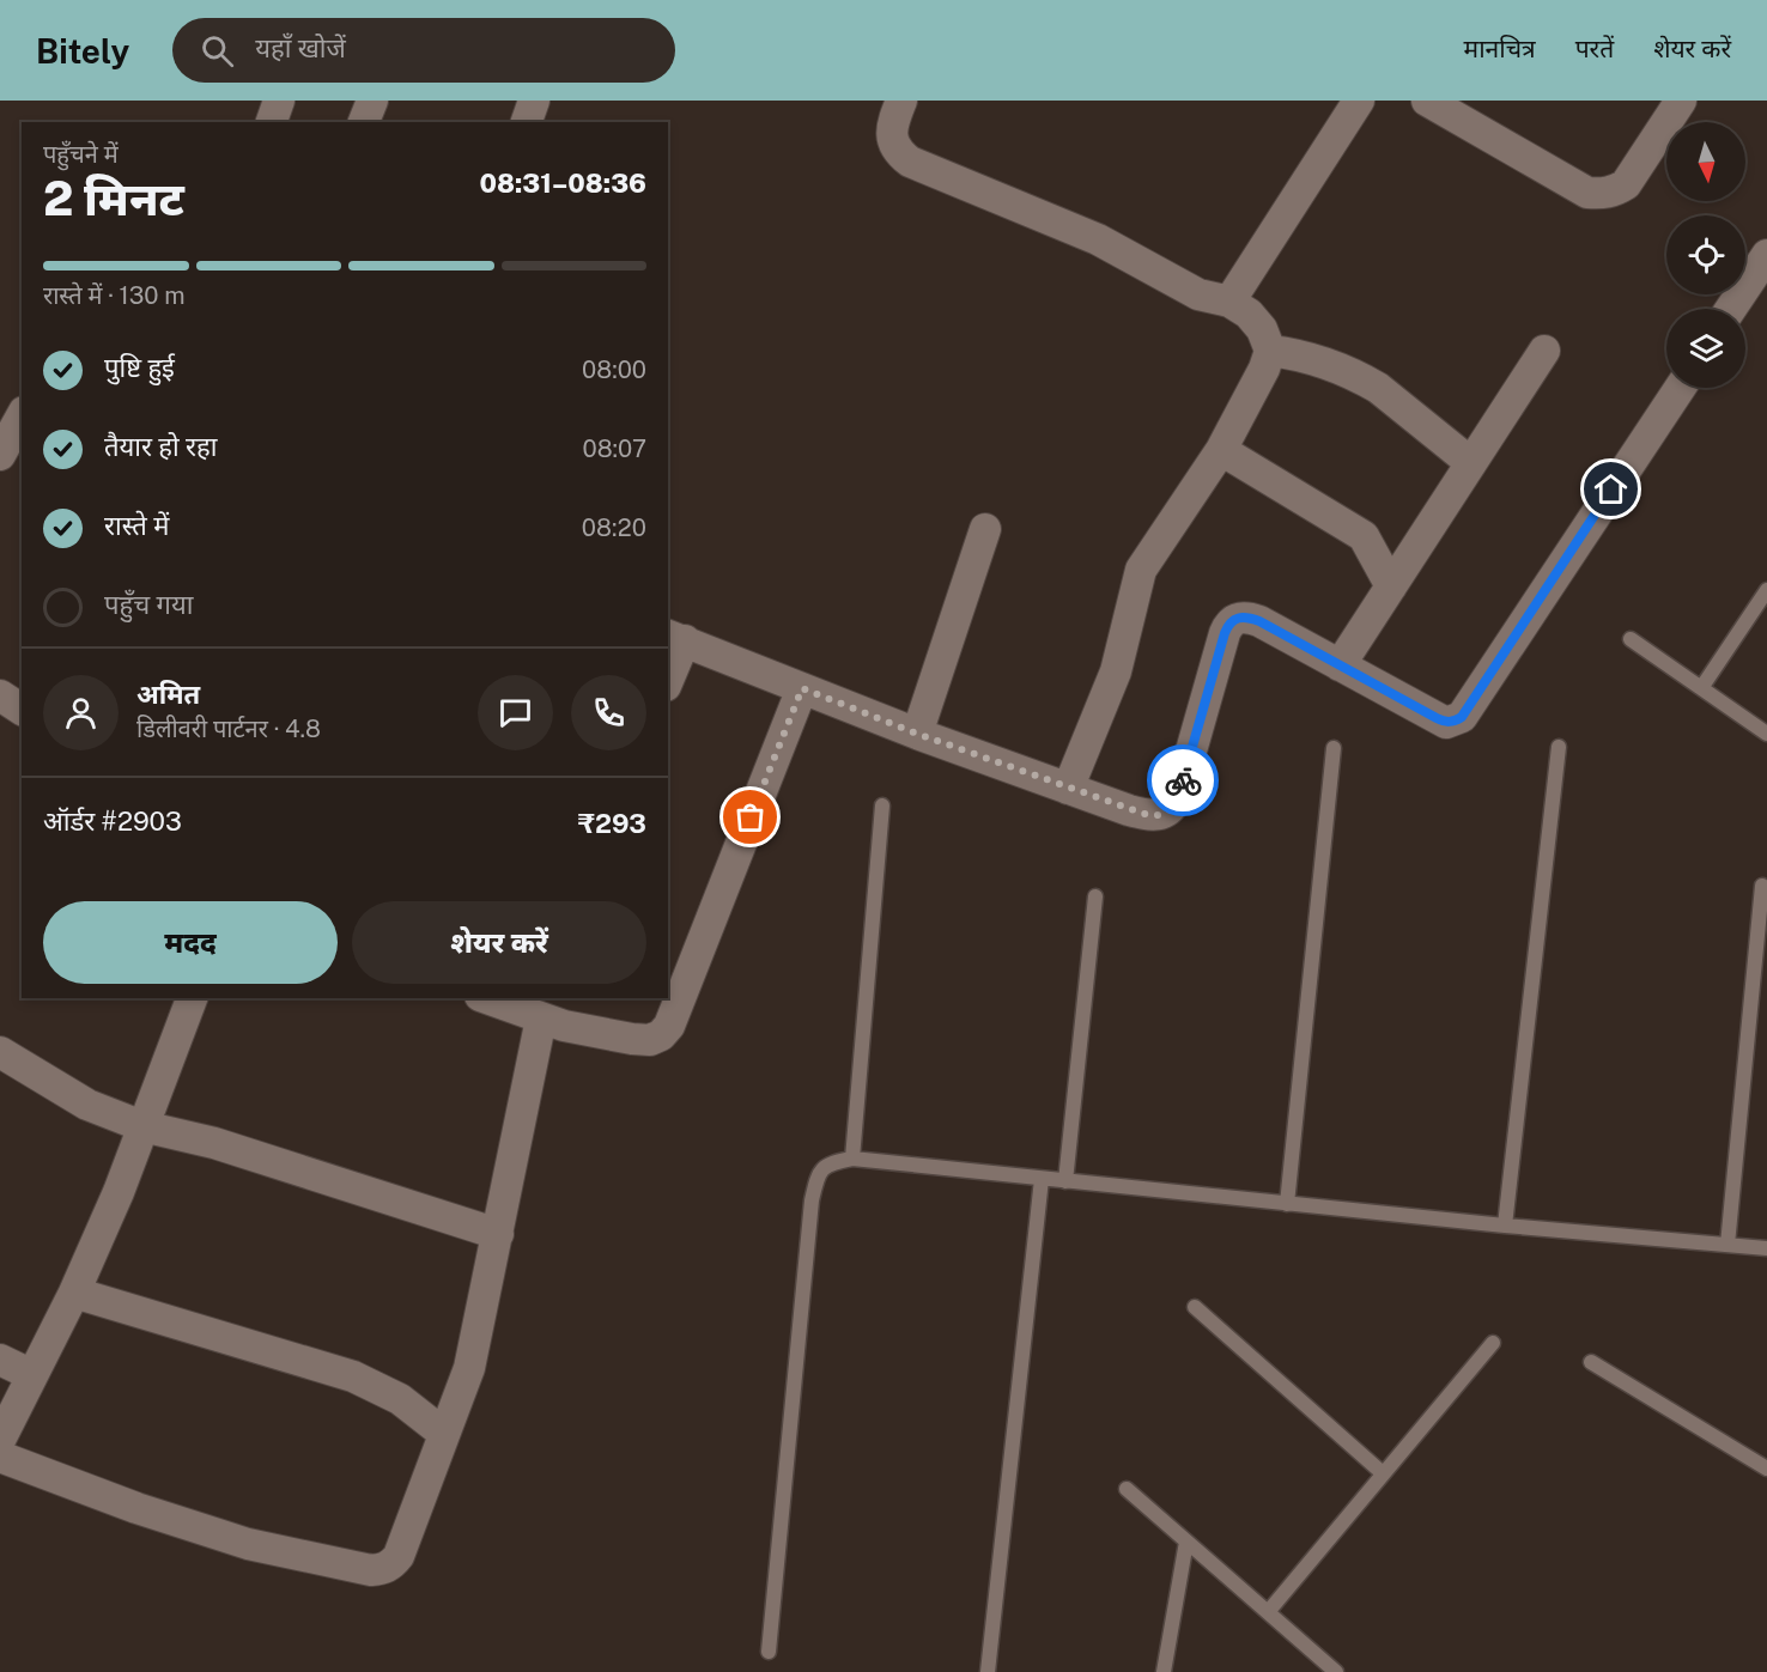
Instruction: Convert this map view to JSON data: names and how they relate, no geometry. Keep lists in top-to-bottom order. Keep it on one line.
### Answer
{"north":"bottom","page":{"header":"Bitely","search":"यहाँ खोजें","nav":["मानचित्र","परतें","शेयर करें"],"heading":["2 मिनट","पहुँचने में","08:31–08:36"],"panel":["अमित","डिलीवरी पार्टनर · 4.8","ऑर्डर #2903","₹293"],"bar":"रास्ते में · 130 m","list":[["पुष्टि हुई","08:00"],["तैयार हो रहा","08:07"],["रास्ते में","08:20"],"पहुँच गया"],"buttons":["मदद","शेयर करें"]}}
